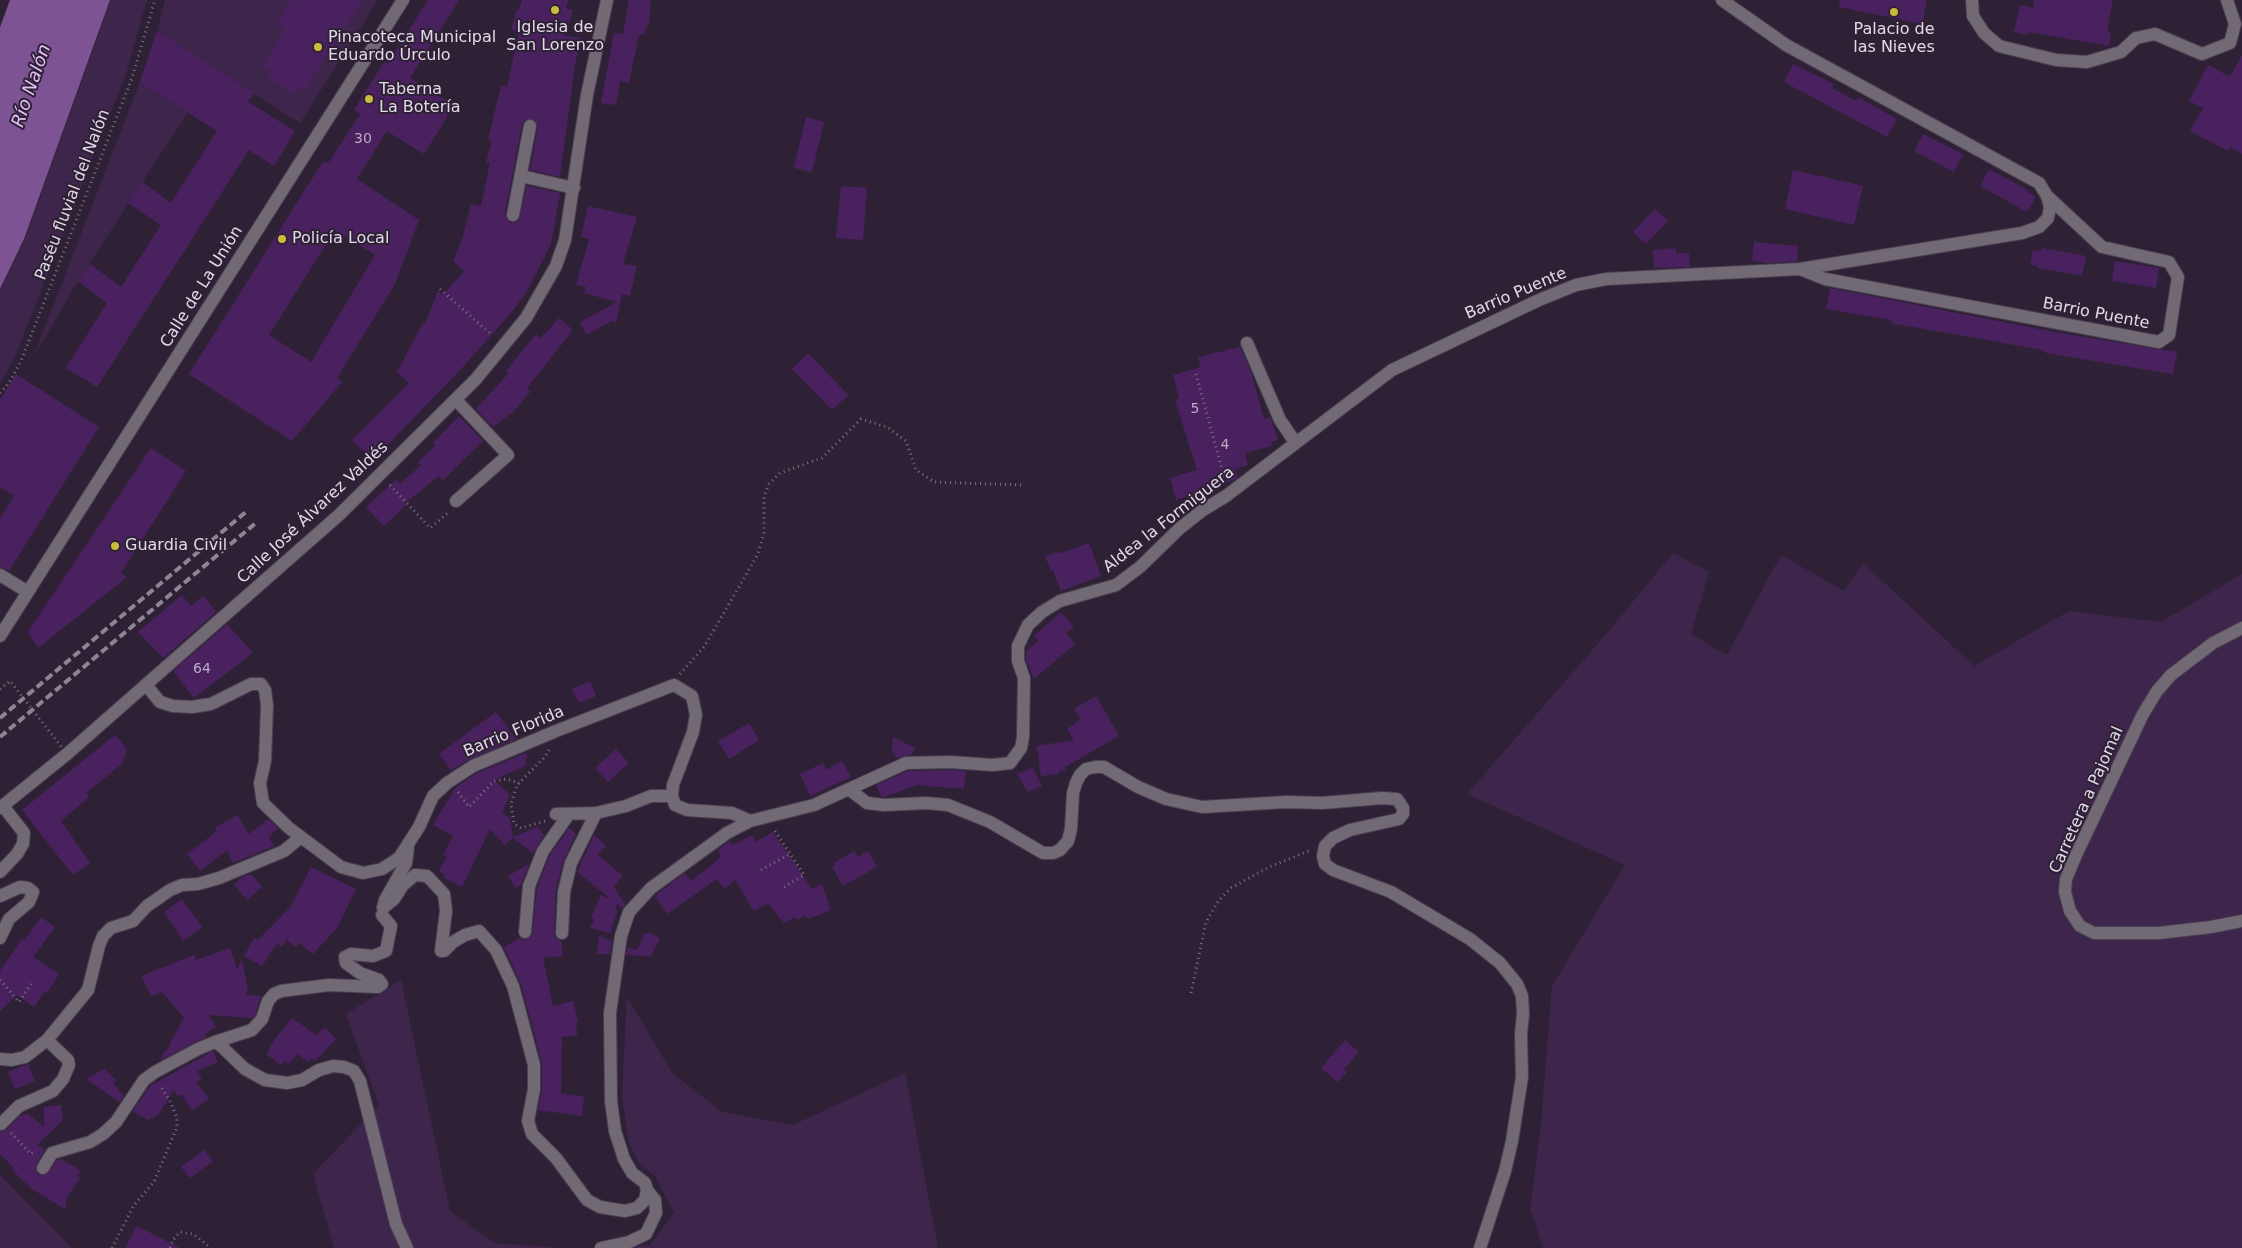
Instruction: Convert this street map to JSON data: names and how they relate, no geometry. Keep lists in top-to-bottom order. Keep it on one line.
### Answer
{"streets":{"street":["Calle de La Unión","Barrio Puente","Calle José Álvarez Valdés","Aldea la Formiguera","Barrio Florida","Carretera a Pajomal"],"path":["Paséu fluvial del Nalón"]},"crossings":[["Barrio Puente","Aldea la Formiguera"],["Calle José Álvarez Valdés","Barrio Florida"]],"water":["Río Nalón"],"places":["Iglesia de San Lorenzo","Palacio de las Nieves","Pinacoteca Municipal Eduardo Úrculo","Taberna La Botería","Policía Local","Guardia Civil"],"house_numbers":["30","5","4","64"]}
